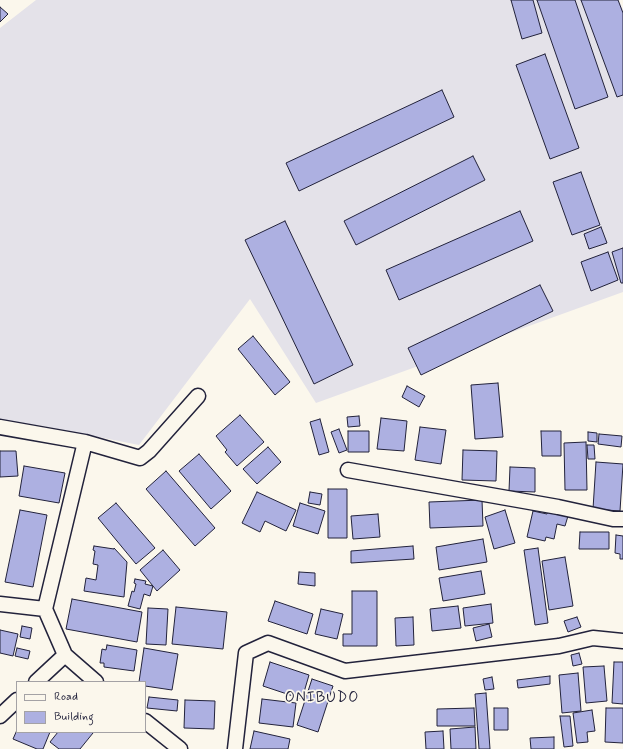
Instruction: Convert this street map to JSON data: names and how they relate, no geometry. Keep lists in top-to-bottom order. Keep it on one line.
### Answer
{"districts":["ONIBUDO"],"legend":["Road","Building"]}
